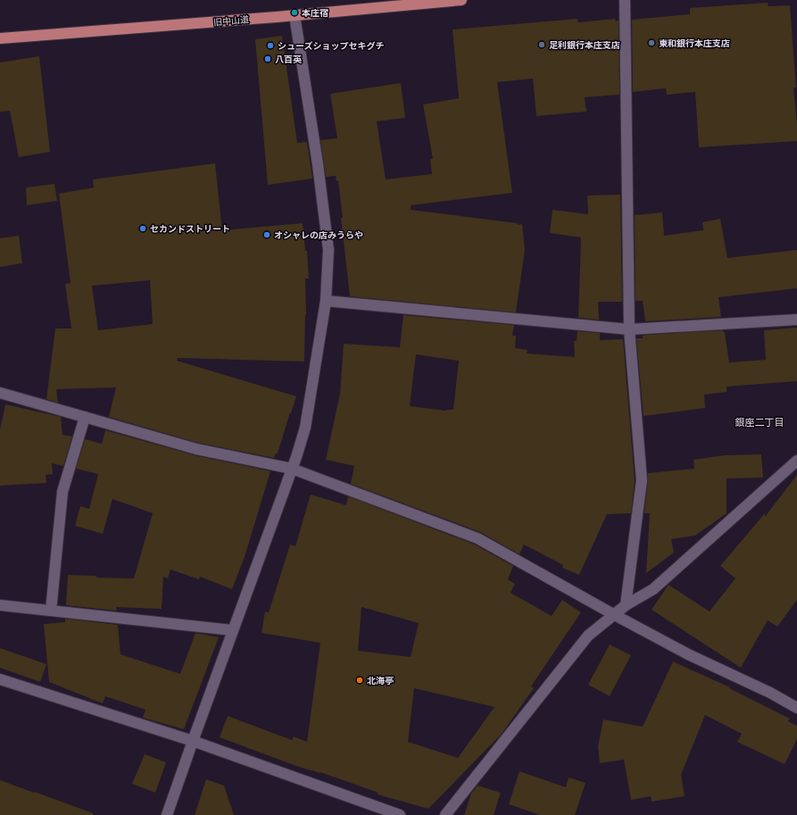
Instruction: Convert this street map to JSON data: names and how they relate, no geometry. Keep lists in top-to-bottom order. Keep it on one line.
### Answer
{"streets":{"main road":["旧中山道"]},"districts":["銀座二丁目"],"places":["本庄宿","東和銀行本庄支店","足利銀行本庄支店","シューズショップセキグチ","八百英","セカンドストリート","オシャレの店みうらや","北海亭"]}
